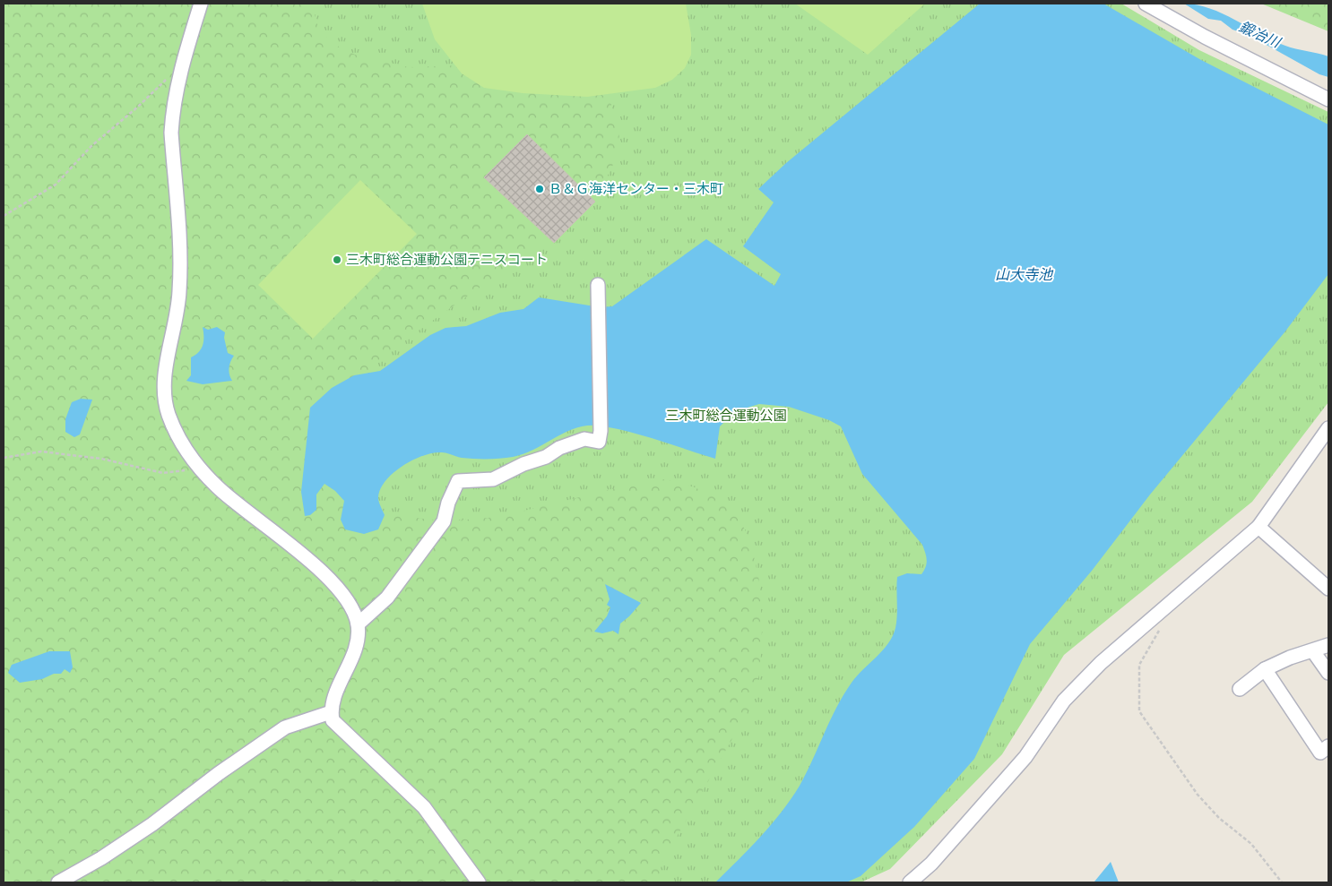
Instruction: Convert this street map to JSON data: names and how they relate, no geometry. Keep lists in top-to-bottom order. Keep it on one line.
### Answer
{"water":["鍛冶川","山大寺池"],"parks":["三木町総合運動公園"],"places":["Ｂ＆Ｇ海洋センター・三木町","三木町総合運動公園テニスコート"]}
